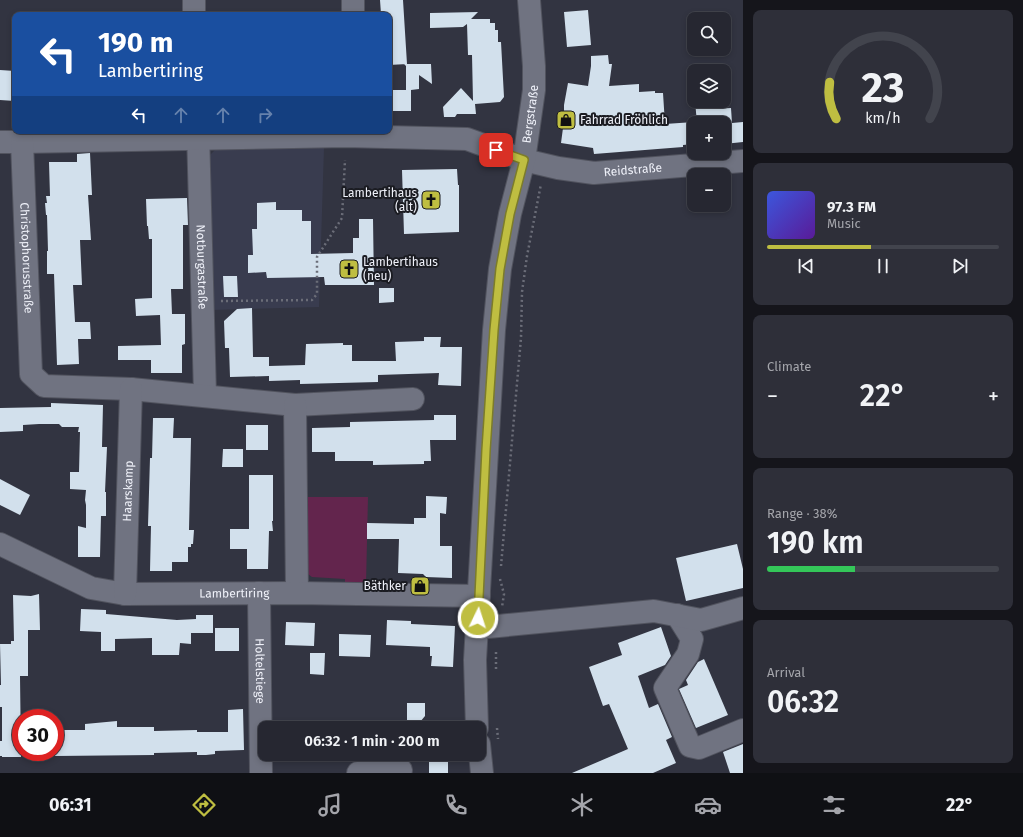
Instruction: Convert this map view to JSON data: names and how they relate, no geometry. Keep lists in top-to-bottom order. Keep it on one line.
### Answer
{"streets":{"street":["Bergstraße","Reidstraße","Christophorusstraße","Notburgastraße","Haarskamp","Lambertiring","Holtelstiege"]},"crossings":[["Bergstraße","Reidstraße"],["Bergstraße","Lambertiring"],["Christophorusstraße","Haarskamp"],["Haarskamp","Lambertiring"],["Lambertiring","Holtelstiege"]],"places":{"shop":["Fahrrad Fröhlich","Bäthker"],"church":["Lambertihaus (alt)","Lambertihaus (neu)"]},"page":{"map_buttons":["+","−"],"turn":["190 m","Lambertiring"],"song":["97.3 FM","Music"],"tile":["Climate",["Range · 38%","190 km"],["Arrival","06:32"]],"heat":["−","22°","+"],"limit":"30","trip":"06:32 · 1 min · 200 m","tabs":["06:31","22°"],"gauge":["23","km/h"]}}
